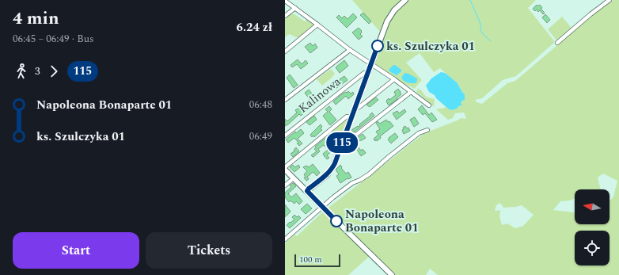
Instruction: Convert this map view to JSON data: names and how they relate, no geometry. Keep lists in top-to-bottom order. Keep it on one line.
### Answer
{"streets":{"street":["Kalinowa"]},"places":["ks. Szulczyka 01","Napoleona Bonaparte 01"],"lines":["bus line 115"],"scale_bar":"100 m","north":"left","page":{"heading":["4 min","06:45 – 06:49 · Bus","6.24 zł"],"on_map":"115","legs":["3","115"],"list":[{"name":"Napoleona Bonaparte 01","value":"06:48"},{"name":"ks. Szulczyka 01","value":"06:49"}],"buttons":["Start","Tickets"],"scale":"100 m"}}
